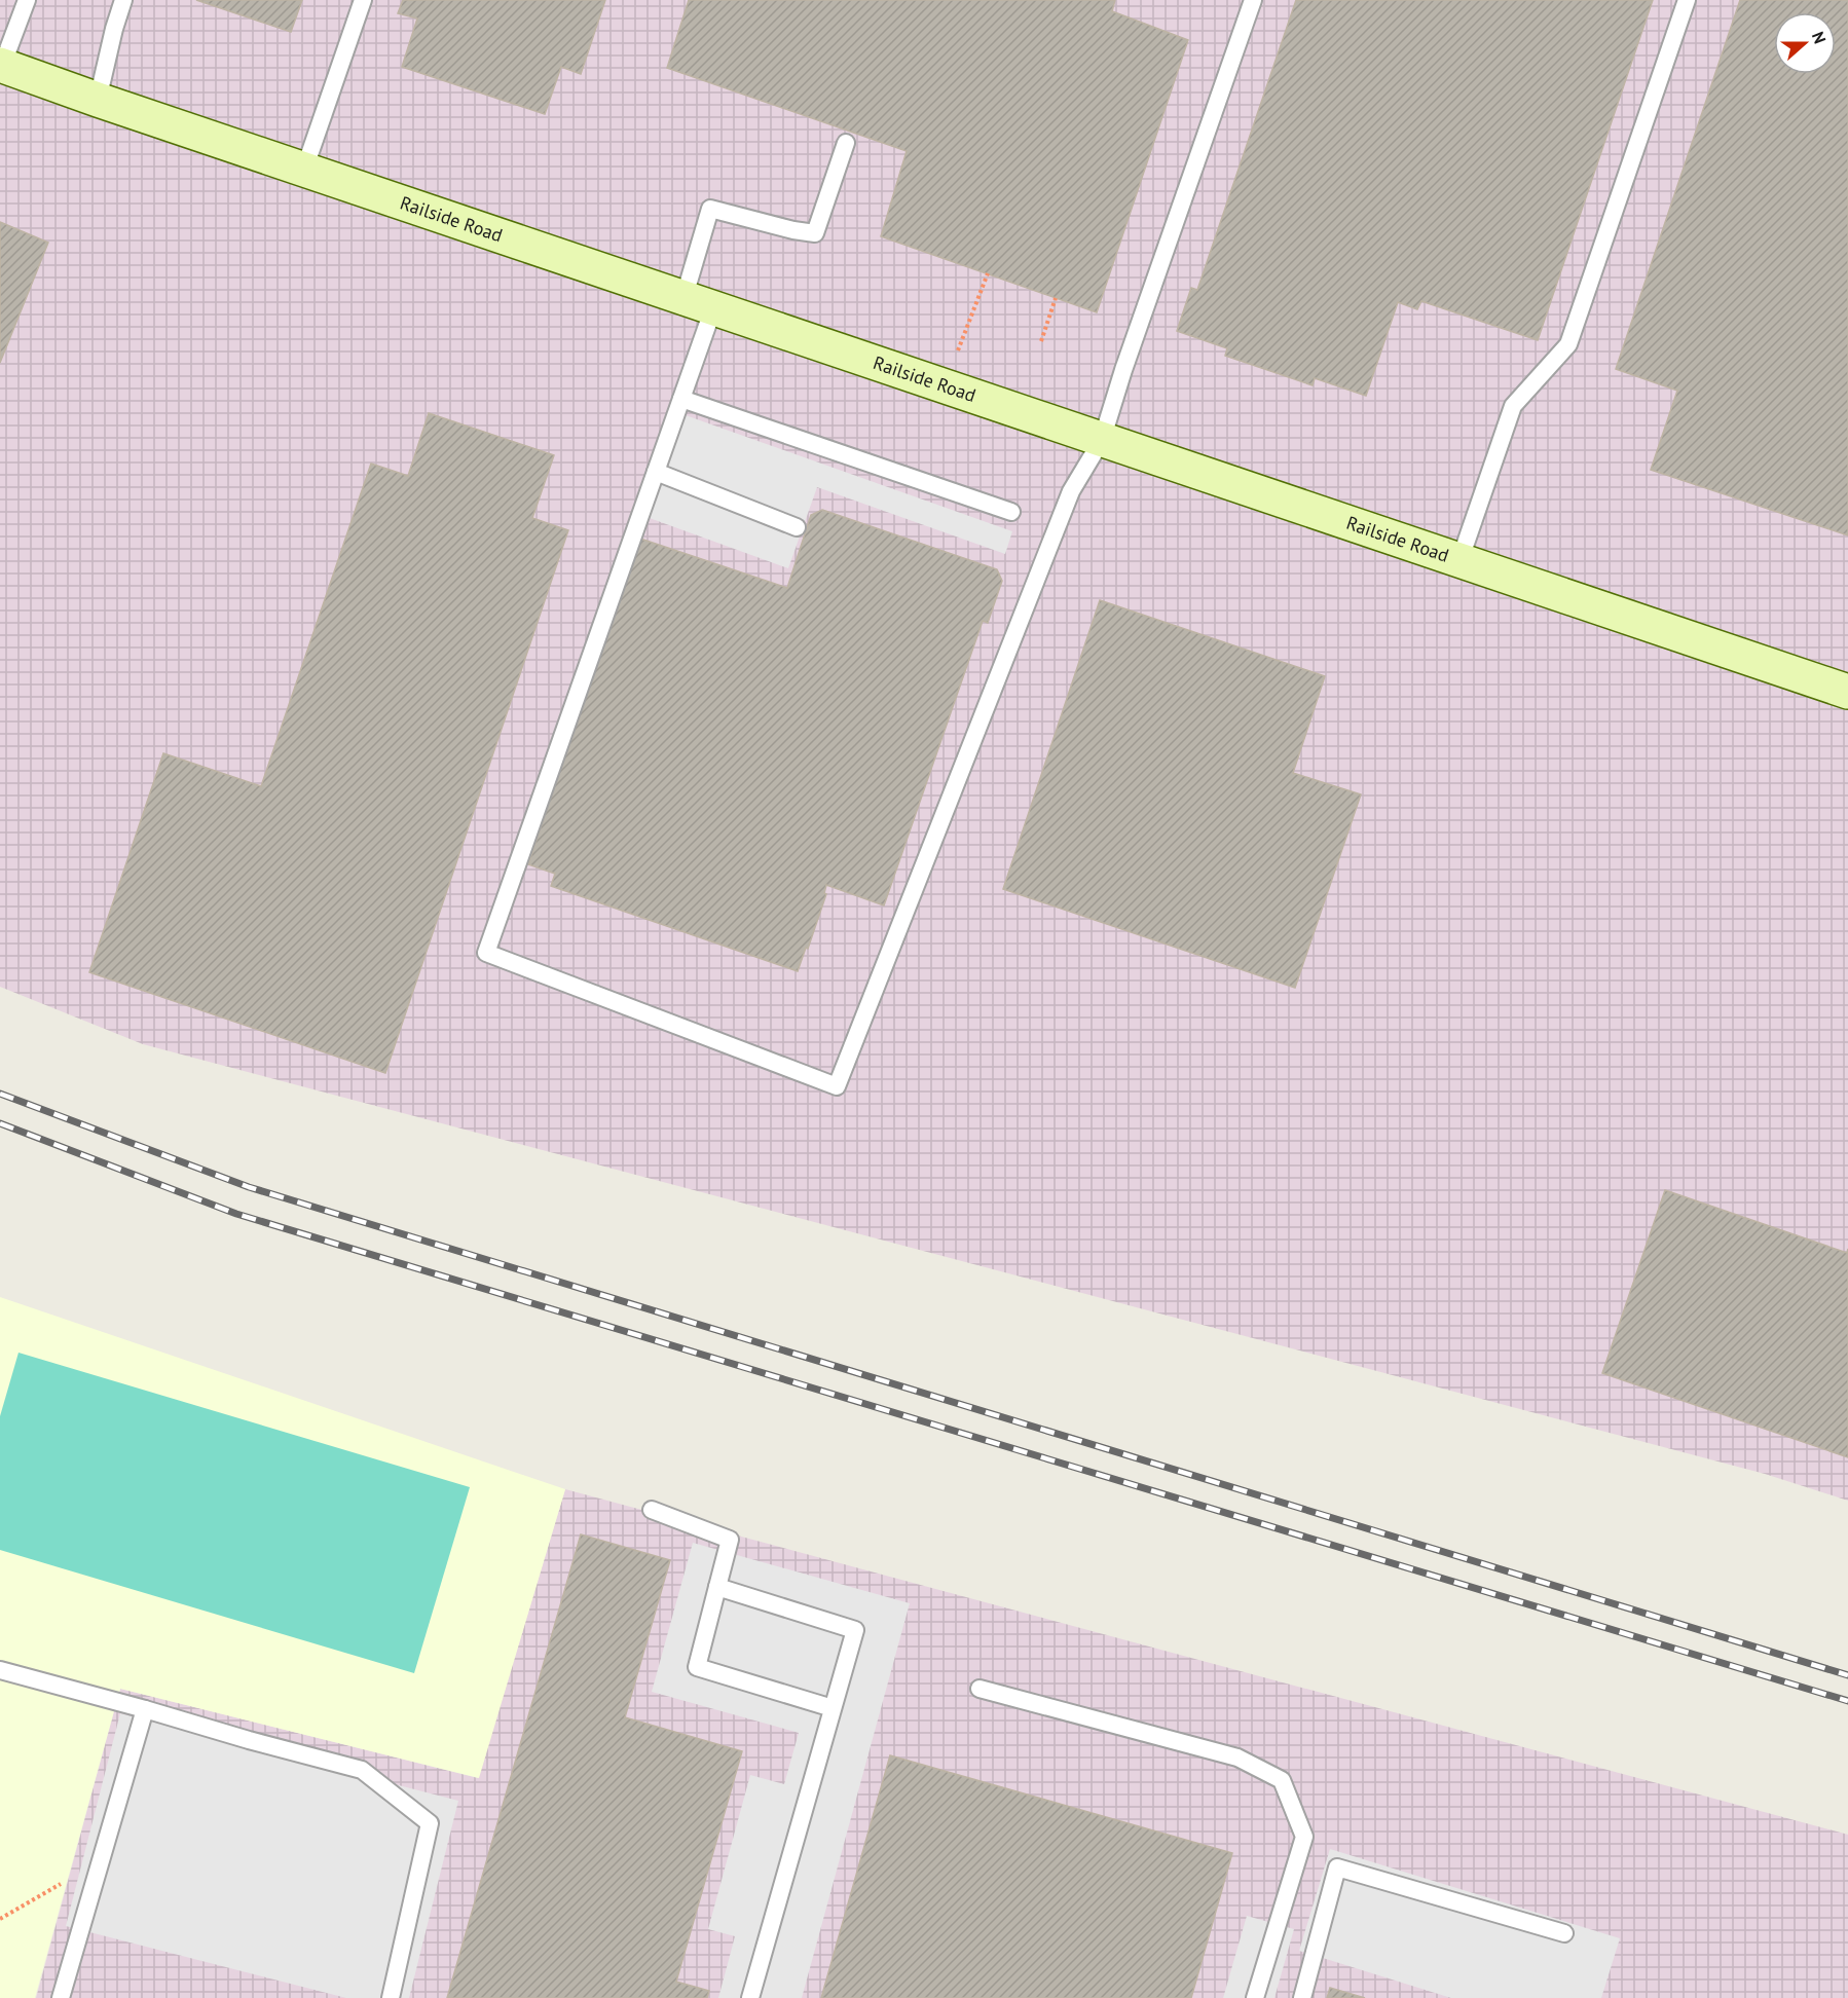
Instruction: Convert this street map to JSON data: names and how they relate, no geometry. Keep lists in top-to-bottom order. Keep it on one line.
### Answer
{"streets":{"street":["Railside Road"]},"north":"right"}
